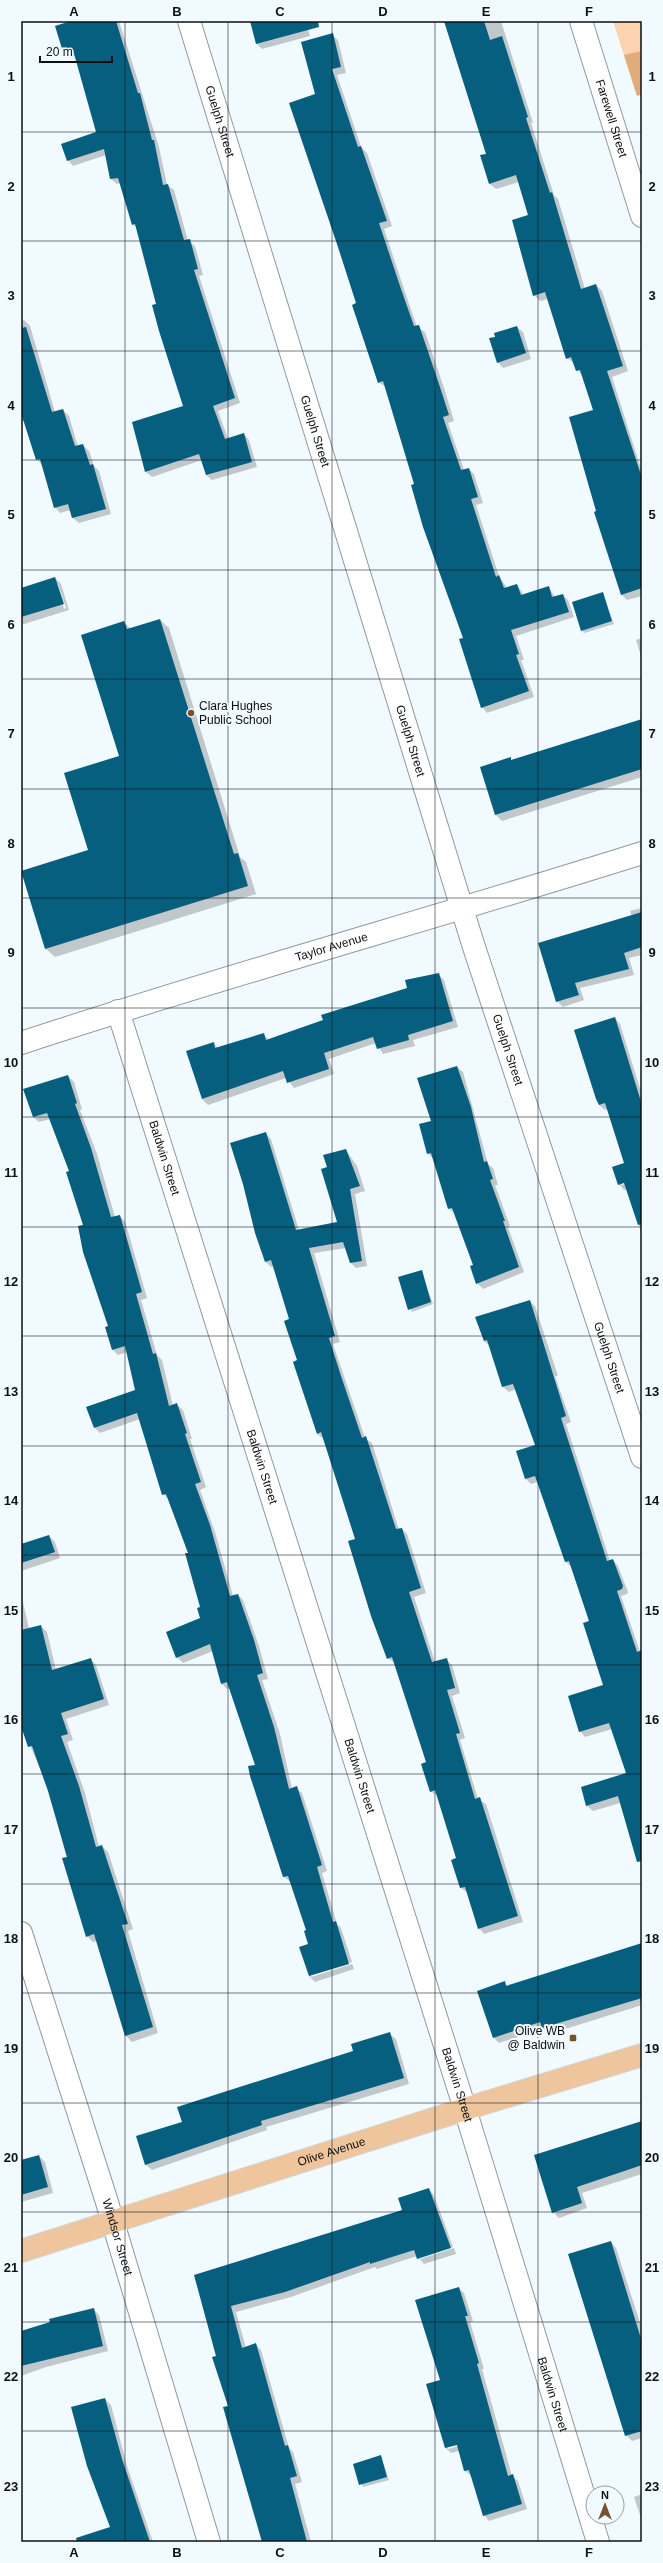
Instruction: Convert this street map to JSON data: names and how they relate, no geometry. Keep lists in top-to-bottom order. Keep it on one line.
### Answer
{"streets":{"main road":["Olive Avenue"],"street":["Farewell Street","Guelph Street","Taylor Avenue","Baldwin Street","Windsor Street"]},"crossings":[["Guelph Street","Taylor Avenue"],["Taylor Avenue","Baldwin Street"],["Baldwin Street","Olive Avenue"],["Olive Avenue","Windsor Street"]],"places":{"other":["Clara Hughes Public School"],"transit":["Olive WB @ Baldwin"]},"scale_bar":"20 m","north":"top","grid":{"columns":["A","B","C","D","E","F"],"rows":["1","2","3","4","5","6","7","8","9","10","11","12","13","14","15","16","17","18","19","20","21","22","23"]}}
